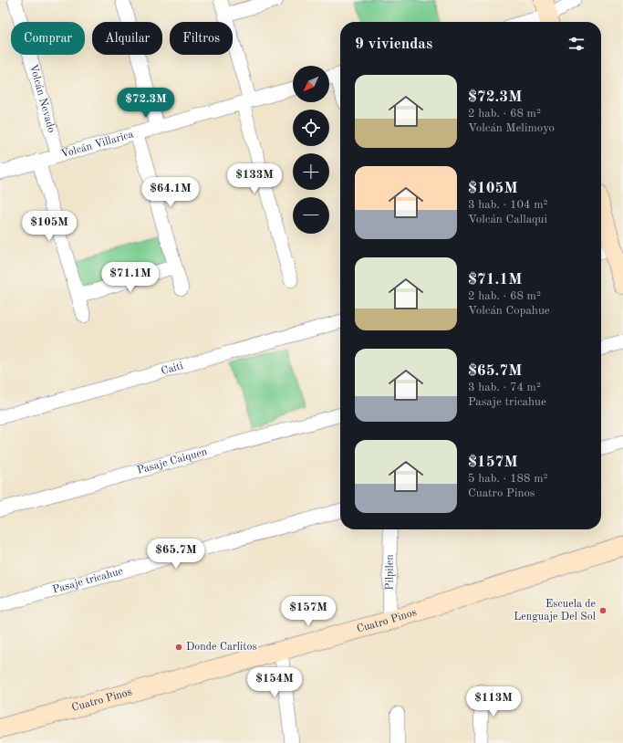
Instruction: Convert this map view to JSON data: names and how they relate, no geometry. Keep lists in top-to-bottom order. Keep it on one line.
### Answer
{"streets":{"street":["Volcán Nevado","Volcán Villarica","Caiti","Pasaje Caiquen","Pilpilen","Pasaje tricahue","Cuatro Pinos"]},"crossings":[["Volcán Nevado","Volcán Villarica"],["Pilpilen","Cuatro Pinos"]],"places":["Escuela de Lenguaje Del Sol","Donde Carlitos"],"north":"bottom left","page":{"chip":["Comprar","Alquilar","Filtros"],"heading":"9 viviendas","map_buttons":["+","−"],"list":[{"name":"$72.3M","note":"2 hab. · 68 m² · Volcán Melimoyo"},{"name":"$105M","note":"3 hab. · 104 m² · Volcán Callaqui"},{"name":"$71.1M","note":"2 hab. · 68 m² · Volcán Copahue"},{"name":"$65.7M","note":"3 hab. · 74 m² · Pasaje tricahue"},{"name":"$157M","note":"5 hab. · 188 m² · Cuatro Pinos"}],"price":["$72.3M","$133M","$64.1M","$105M","$71.1M","$65.7M","$157M","$154M","$113M"]}}
